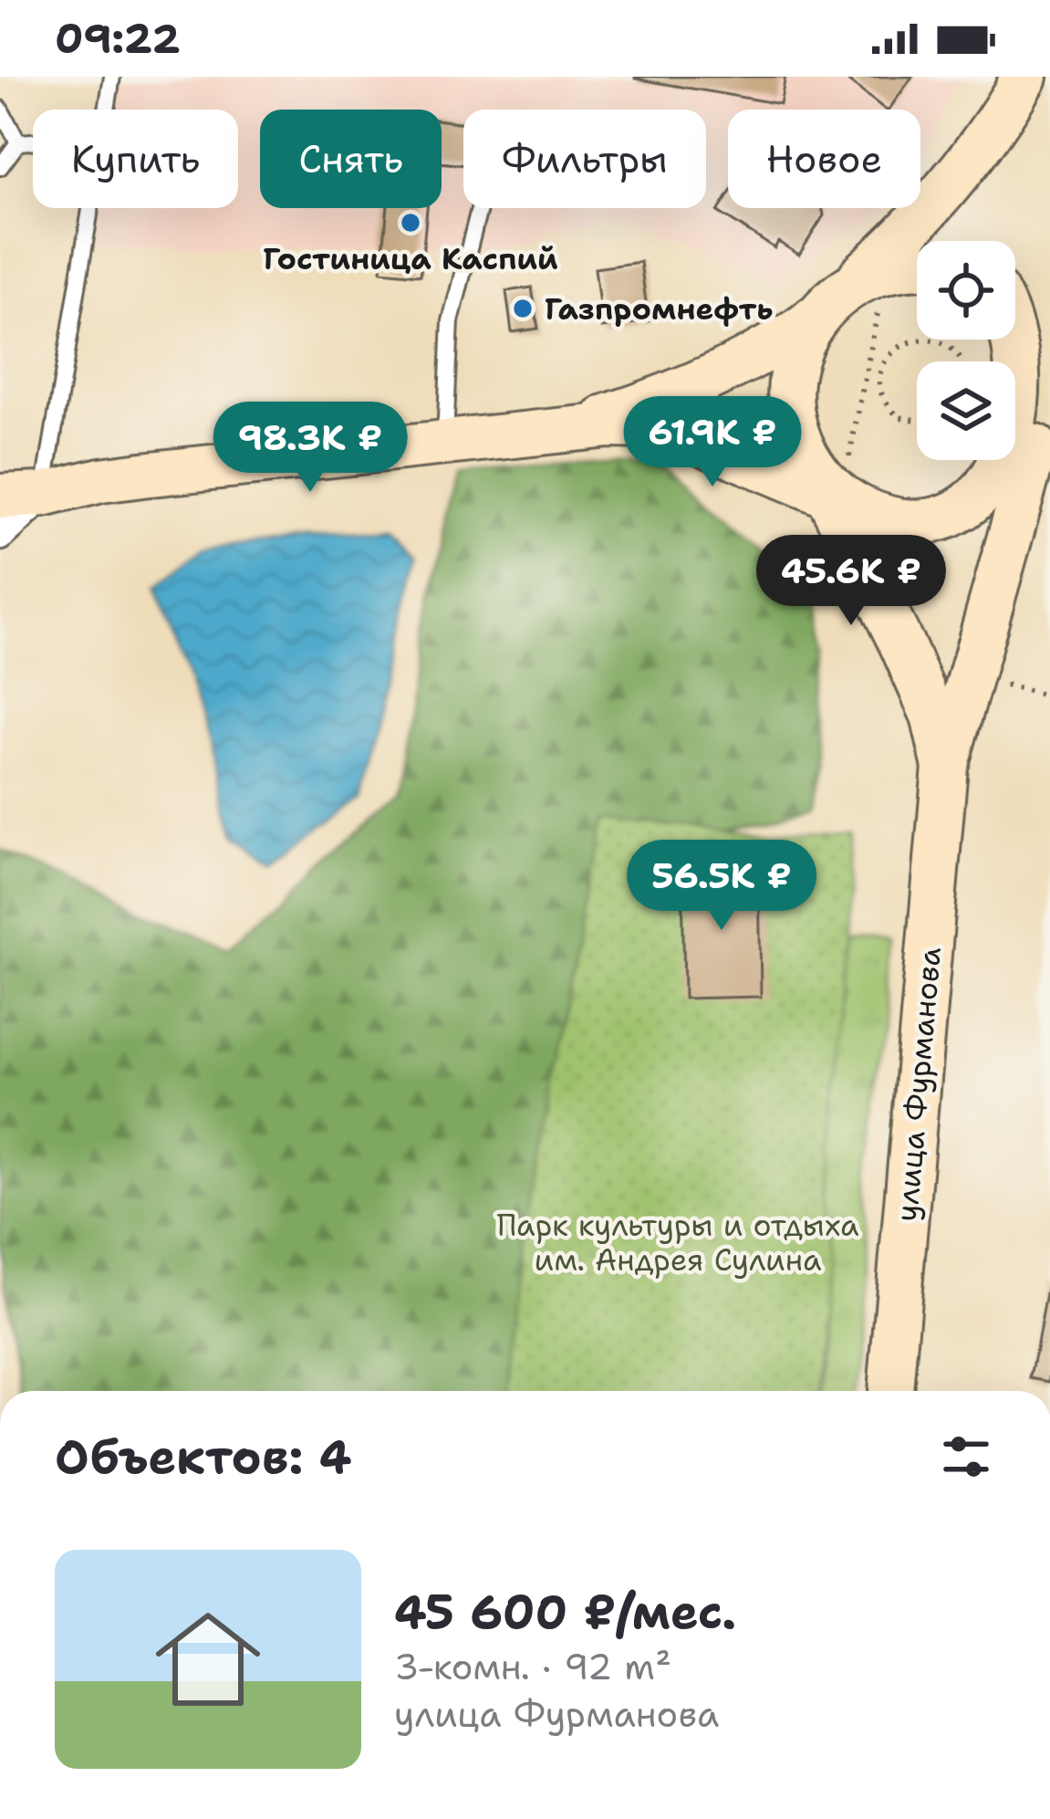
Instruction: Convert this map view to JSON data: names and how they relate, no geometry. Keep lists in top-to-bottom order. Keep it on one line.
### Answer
{"streets":{"main road":["улица Фурманова"]},"parks":["Парк культуры и отдыха им. Андрея Сулина"],"places":["Гостиница Каспий","Газпромнефть"],"page":{"status":"09:22","chip":["Купить","Снять","Фильтры","Новое"],"price":["61.9K ₽","98.3K ₽","45.6K ₽","56.5K ₽"],"heading":"Объектов: 4","list":[{"name":"45 600 ₽/мес.","note":"3-комн. · 92 m² · улица Фурманова"}]}}
